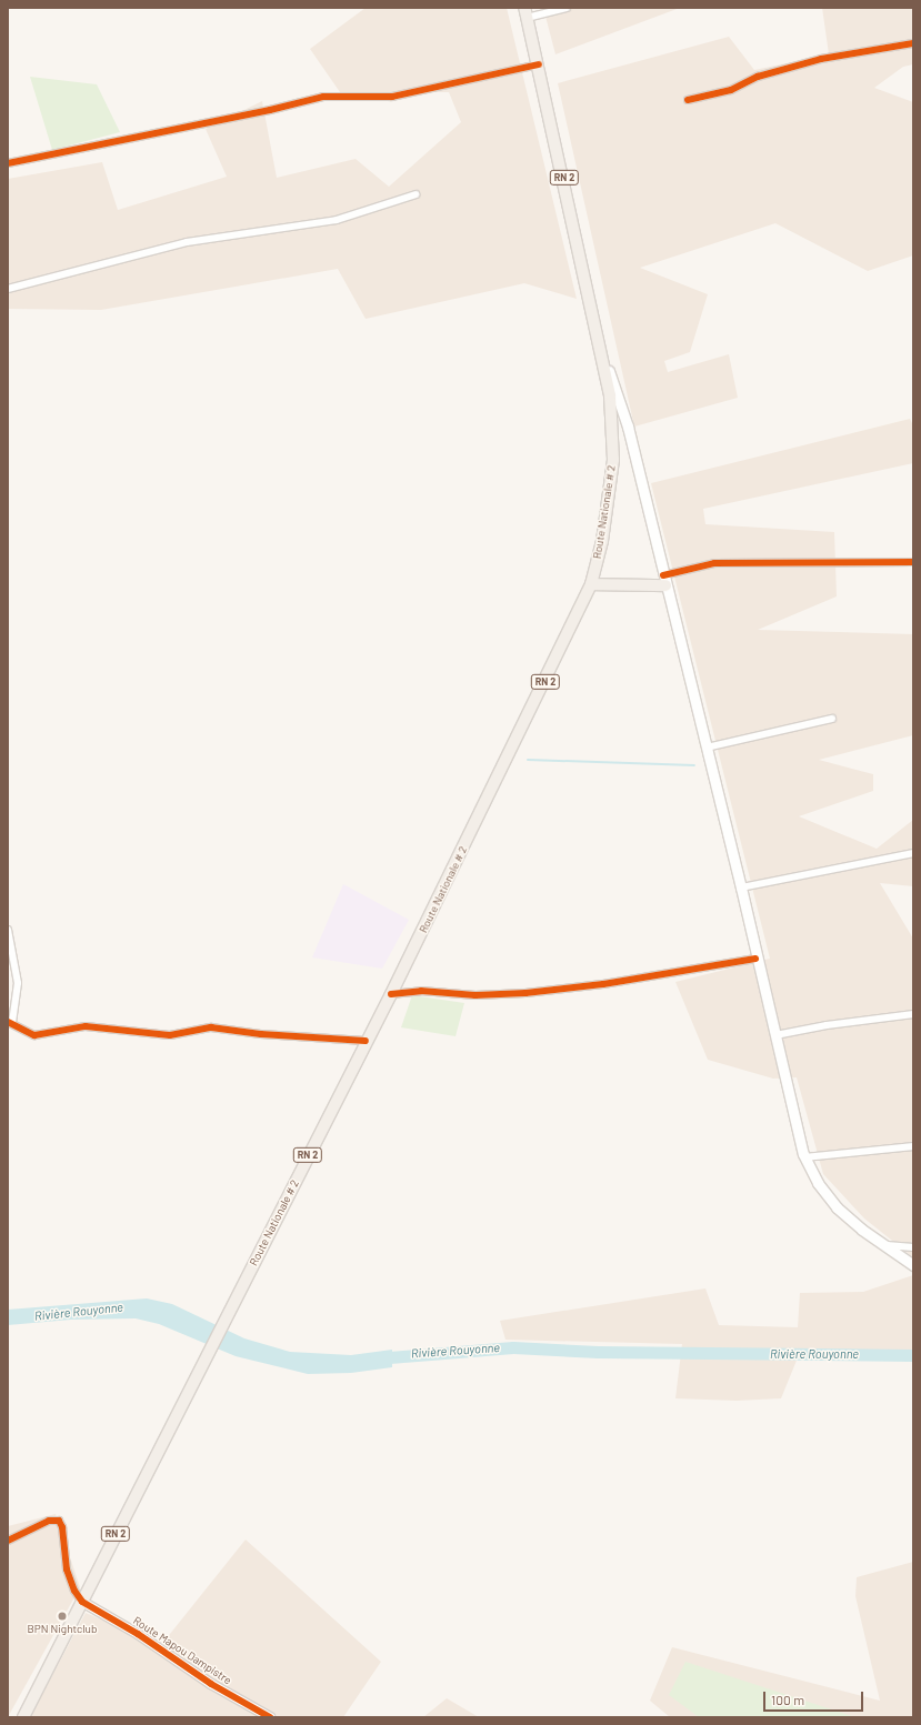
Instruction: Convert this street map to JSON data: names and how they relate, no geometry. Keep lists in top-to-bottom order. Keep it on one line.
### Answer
{"streets":{"main road":["RN 2","Route Nationale # 2"],"street":["Route Mapou Dampistre"]},"crossings":[["Route Nationale # 2","Route Mapou Dampistre"]],"water":["Rivière Rouyonne"],"places":["BPN Nightclub"],"scale_bar":"100 m"}
